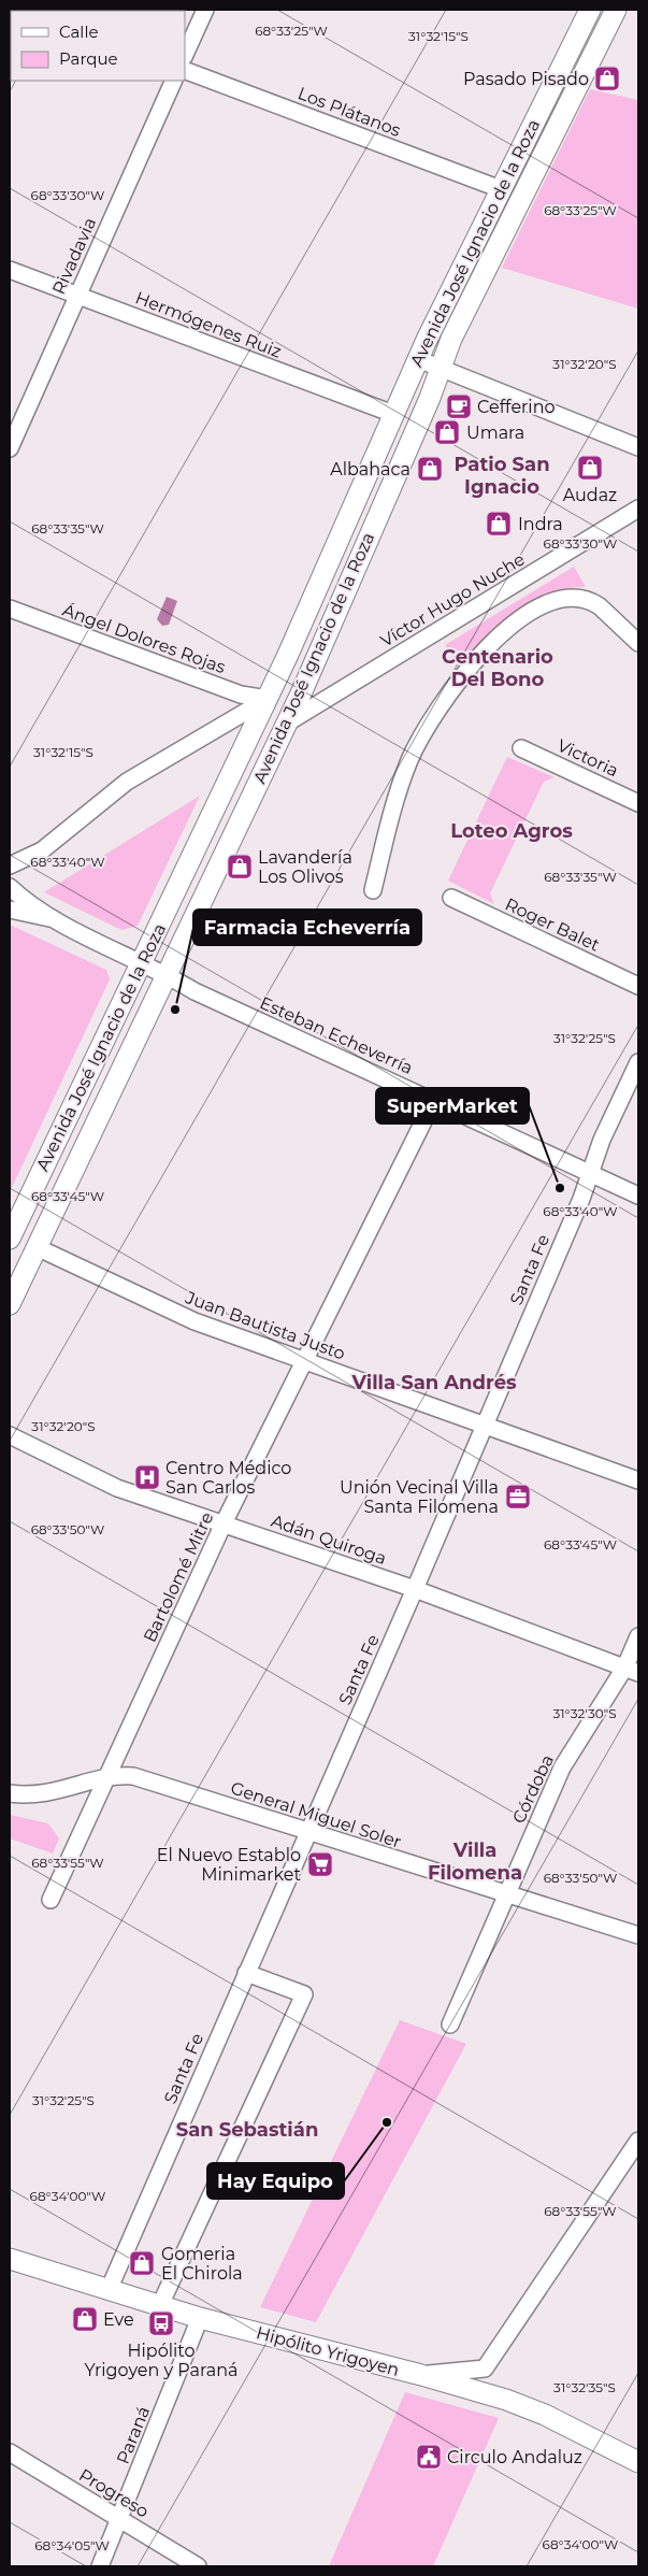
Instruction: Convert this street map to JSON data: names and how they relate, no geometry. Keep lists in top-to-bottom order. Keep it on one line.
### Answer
{"streets":{"main road":["Avenida José Ignacio de la Roza","Hipólito Yrigoyen"],"street":["Los Plátanos","Rivadavia","Hermógenes Ruiz","Víctor Hugo Nuche","Ángel Dolores Rojas","Victoria","Roger Balet","Esteban Echeverría","Santa Fe","Juan Bautista Justo","Adán Quiroga","Bartolomé Mitre","Córdoba","General Miguel Soler","Paraná","Progreso"]},"crossings":[["Los Plátanos","Avenida José Ignacio de la Roza"],["Avenida José Ignacio de la Roza","Hermógenes Ruiz"],["Avenida José Ignacio de la Roza","Víctor Hugo Nuche"],["Avenida José Ignacio de la Roza","Ángel Dolores Rojas"],["Avenida José Ignacio de la Roza","Esteban Echeverría"],["Avenida José Ignacio de la Roza","Juan Bautista Justo"],["Rivadavia","Hermógenes Ruiz"],["Esteban Echeverría","Santa Fe"],["Esteban Echeverría","Bartolomé Mitre"],["Santa Fe","Juan Bautista Justo"],["Santa Fe","Adán Quiroga"],["Santa Fe","General Miguel Soler"],["Santa Fe","Hipólito Yrigoyen"],["Juan Bautista Justo","Bartolomé Mitre"],["Adán Quiroga","Bartolomé Mitre"],["Adán Quiroga","Córdoba"],["Bartolomé Mitre","General Miguel Soler"],["Córdoba","General Miguel Soler"],["Hipólito Yrigoyen","Paraná"],["Paraná","Progreso"]],"districts":["Patio San Ignacio","Centenario Del Bono","Loteo Agros","Villa San Andrés","Villa Filomena","San Sebastián"],"places":{"shop":["Pasado Pisado","Umara","Audaz","Albahaca","Indra","Lavandería Los Olivos","Gomeria El Chirola","Eve"],"cafe":["Cefferino"],"other":["Farmacia Echeverría","SuperMarket","Hay Equipo"],"hospital":["Centro Médico San Carlos"],"office":["Unión Vecinal Villa Santa Filomena"],"supermarket":["El Nuevo Establo Minimarket"],"bus stop":["Hipólito Yrigoyen y Paraná"],"public building":["Circulo Andaluz"]},"legend":["Calle","Parque"],"coordinates":["68°33'25\"W","31°32'15\"S","68°33'30\"W","31°32'20\"S","68°33'35\"W","68°33'40\"W","31°32'25\"S","68°33'45\"W","68°33'50\"W","31°32'30\"S","68°33'55\"W","68°34'00\"W","31°32'35\"S","68°34'05\"W"]}
